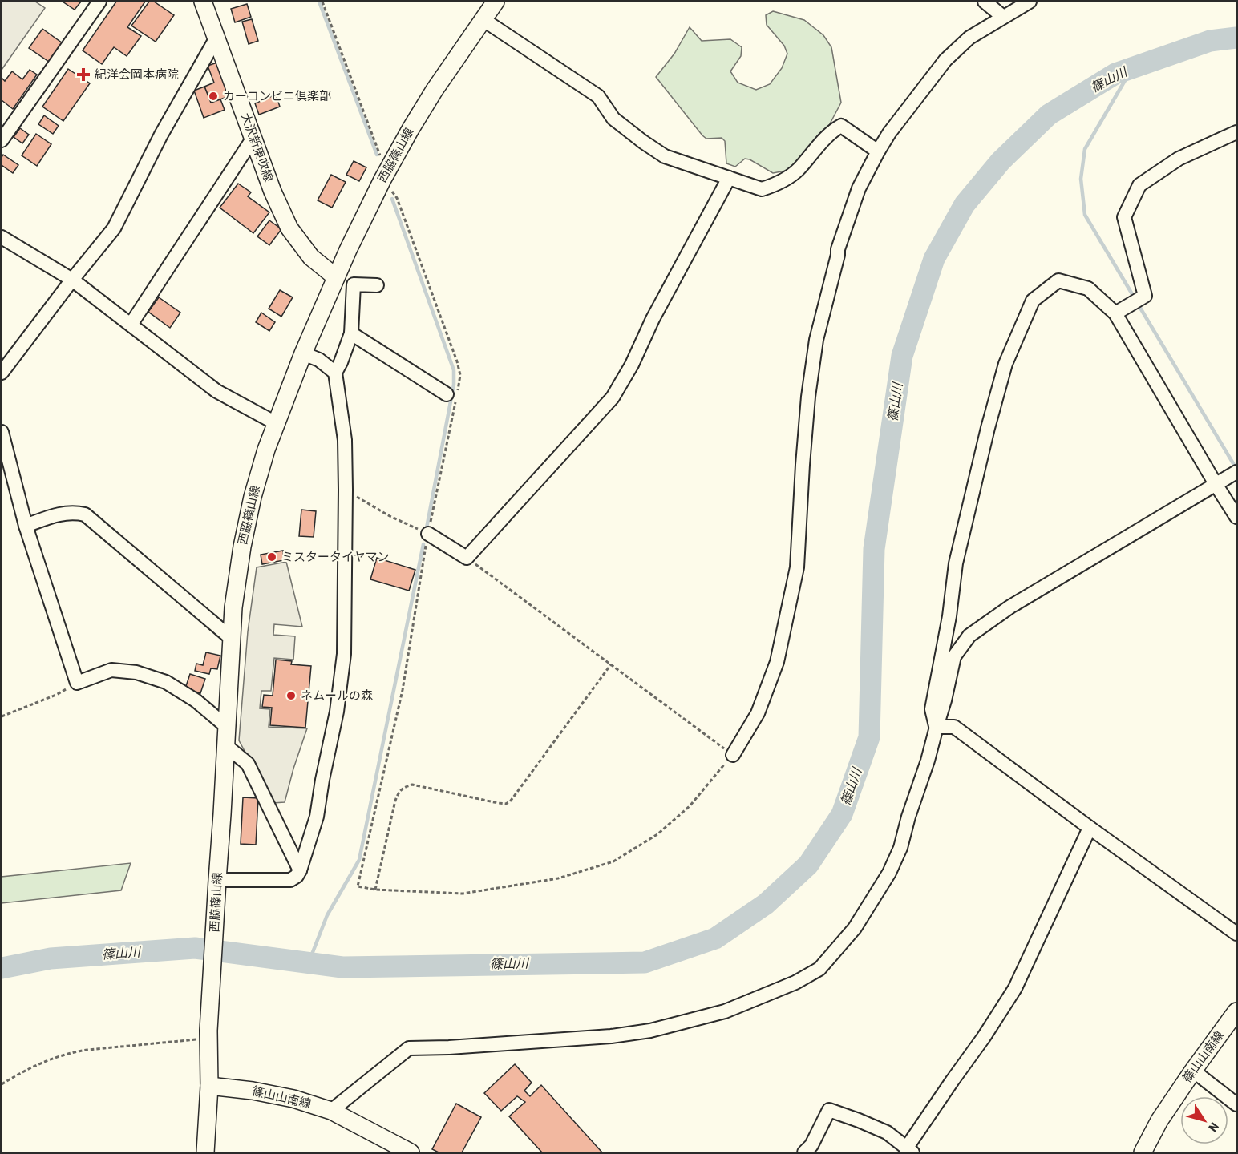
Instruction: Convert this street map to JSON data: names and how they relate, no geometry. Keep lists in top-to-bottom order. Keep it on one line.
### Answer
{"streets":{"main road":["大沢新東吹線","西脇篠山線","篠山山南線"]},"crossings":[["大沢新東吹線","西脇篠山線"],["西脇篠山線","篠山山南線"]],"water":["篠山川"],"places":{"health":["紀洋会岡本病院"],"other":["カーコンビニ倶楽部","ミスタータイヤマン","ネムールの森"]},"north":"bottom right"}
